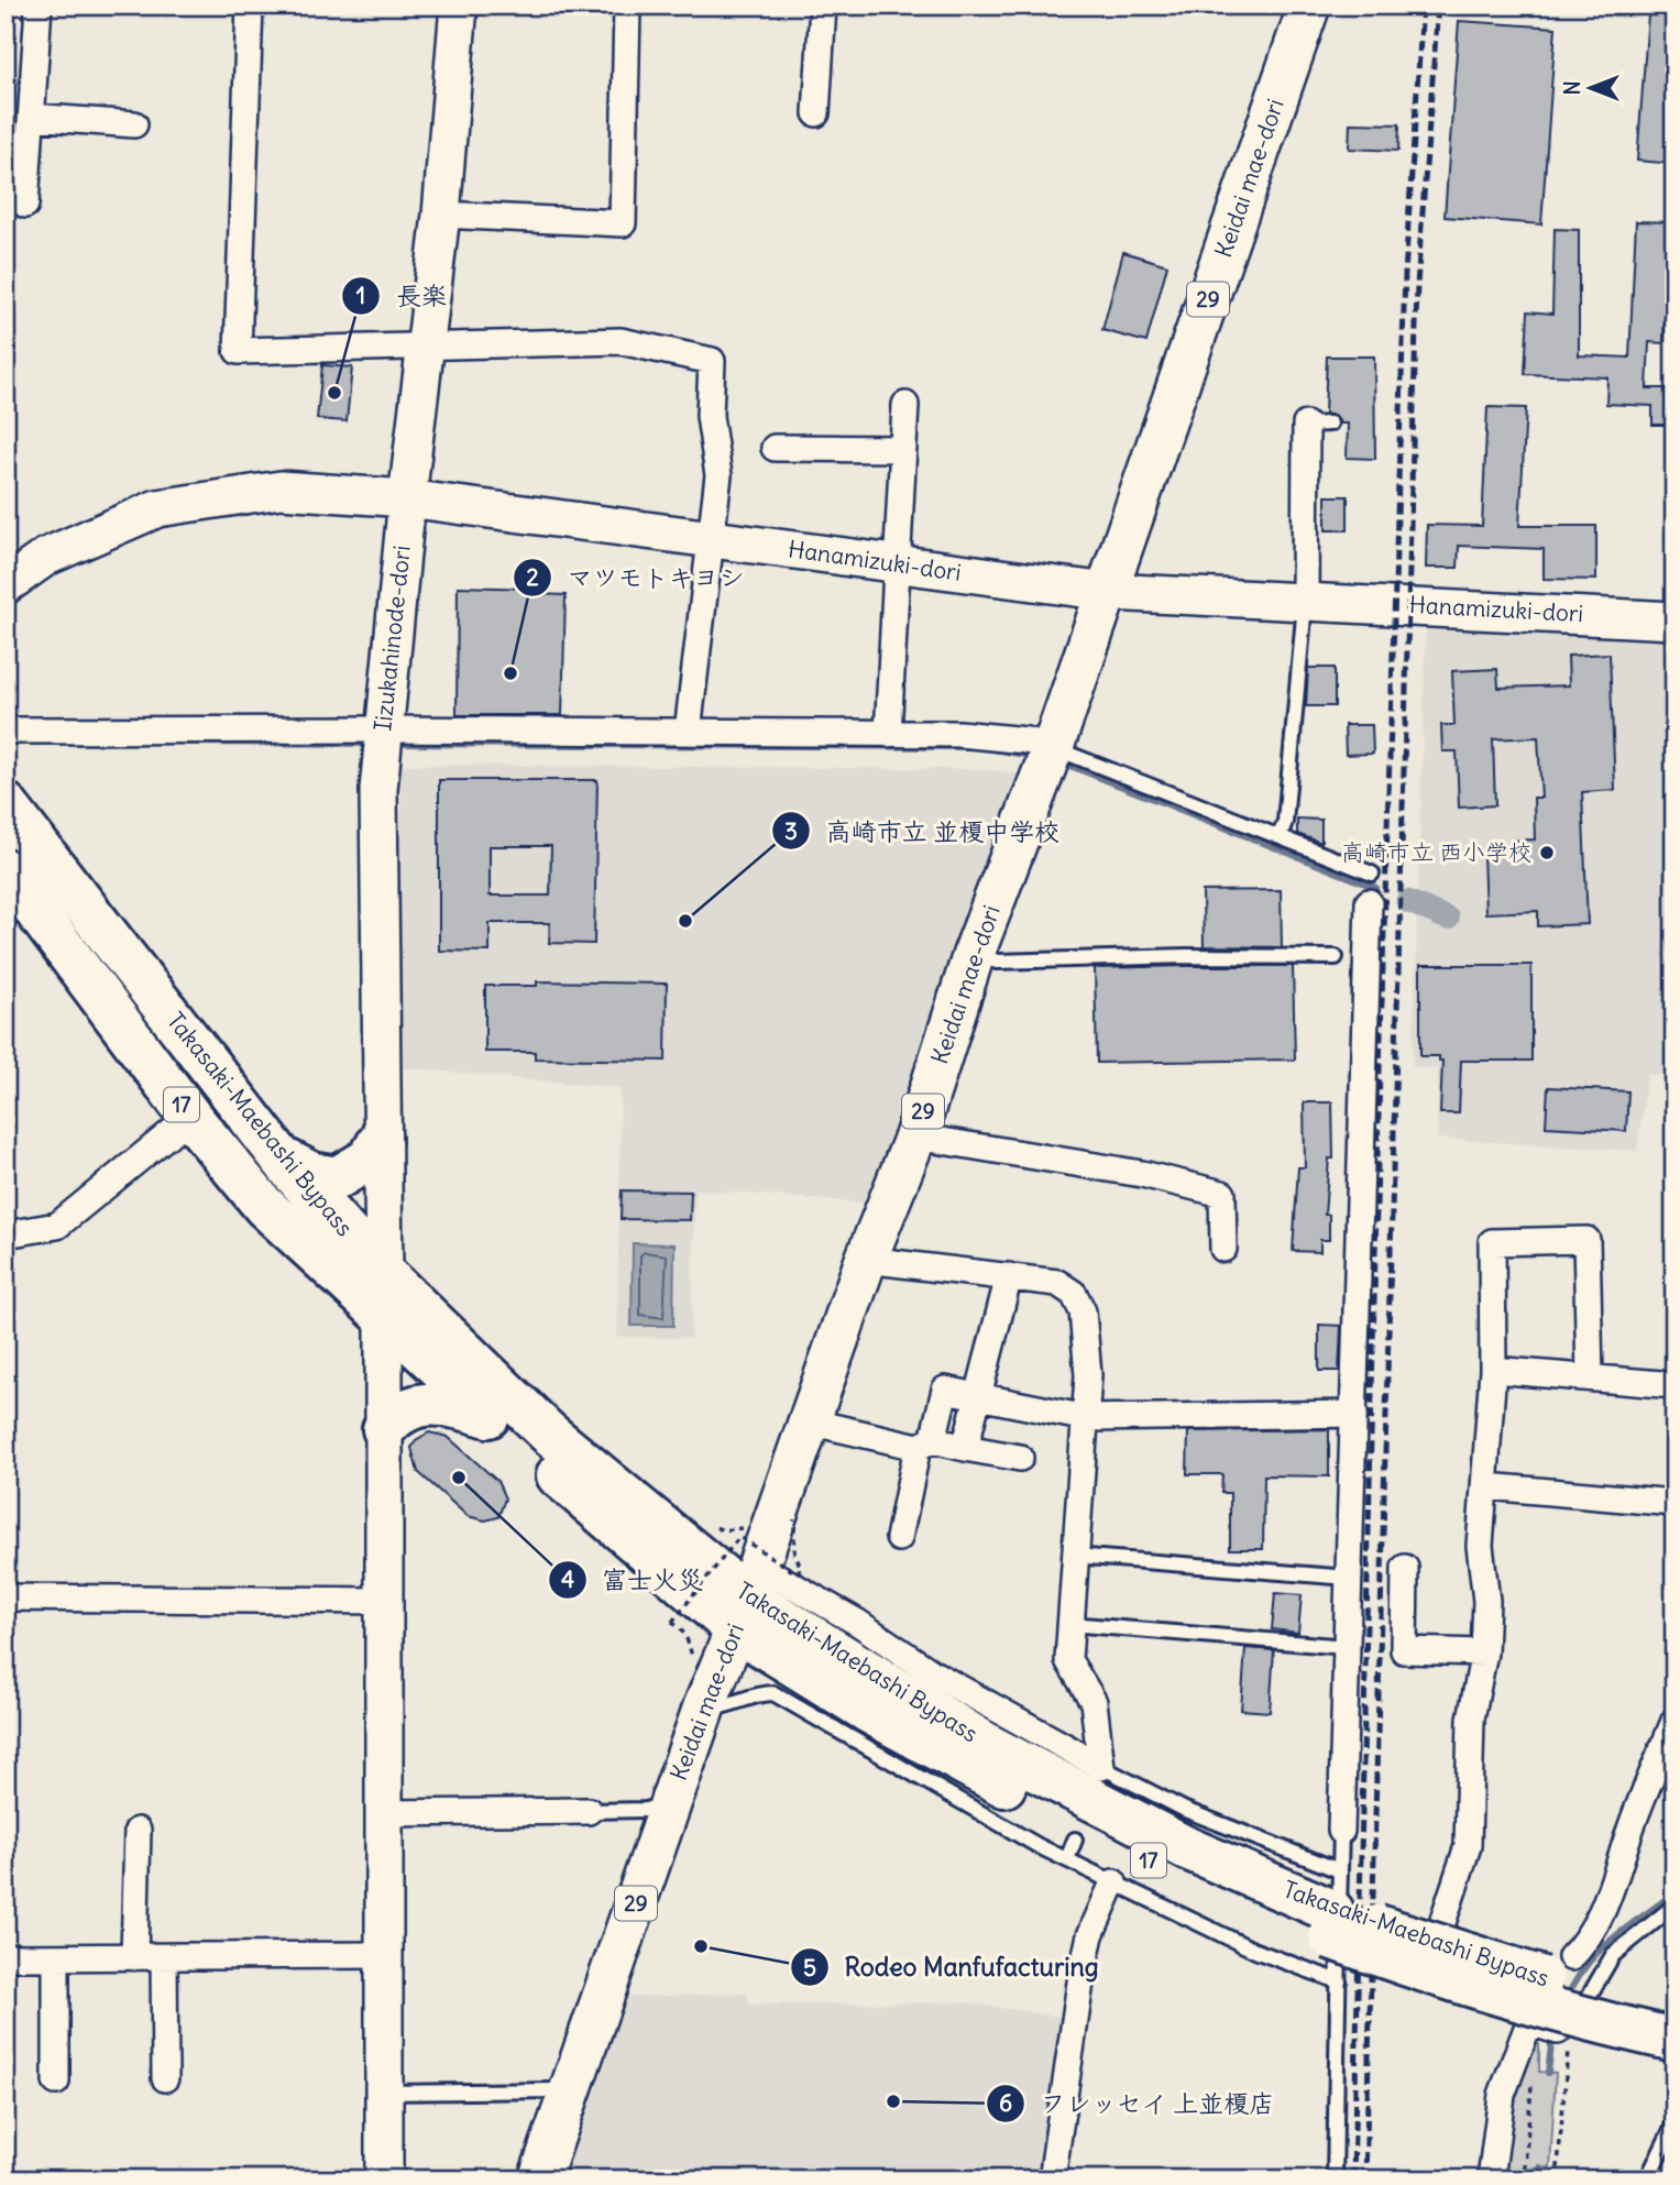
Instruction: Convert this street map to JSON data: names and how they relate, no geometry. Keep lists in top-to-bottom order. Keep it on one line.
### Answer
{"streets":{"highway":["17","Takasaki-Maebashi Bypass"],"main road":["Keidai mae-dori","29"],"street":["Hanamizuki-dori","Iizukahinode-dori"]},"crossings":[["Keidai mae-dori","Hanamizuki-dori"],["Keidai mae-dori","Takasaki-Maebashi Bypass"],["Hanamizuki-dori","Iizukahinode-dori"],["Iizukahinode-dori","Takasaki-Maebashi Bypass"]],"places":["長楽","マツモトキヨシ","高崎市立 西小学校","高崎市立 並榎中学校","富士火災","Rodeo Manfufacturing","フレッセイ 上並榎店"],"north":"left"}
